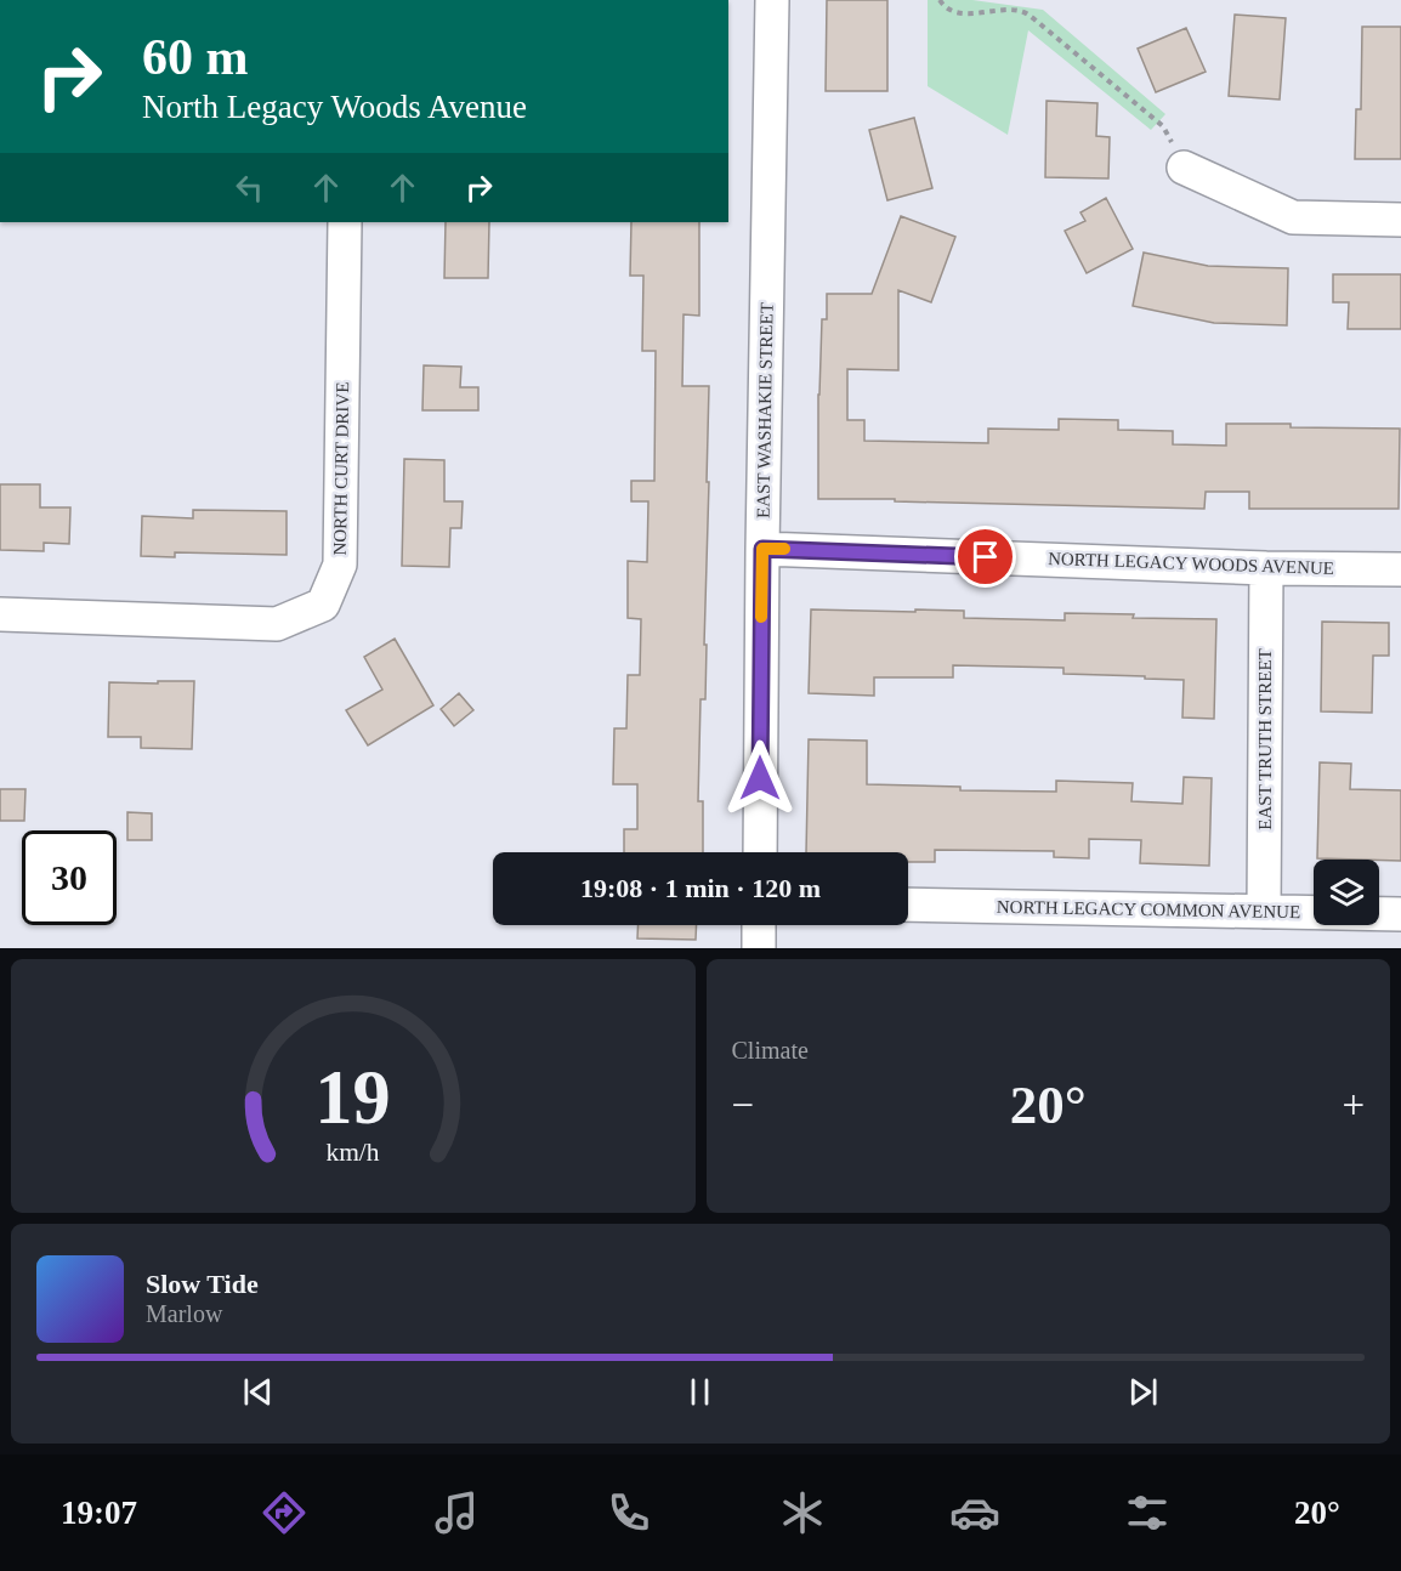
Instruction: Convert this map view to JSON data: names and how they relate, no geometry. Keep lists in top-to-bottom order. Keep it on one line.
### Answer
{"streets":{"street":["EAST WASHAKIE STREET","NORTH CURT DRIVE","NORTH LEGACY WOODS AVENUE","EAST TRUTH STREET","NORTH LEGACY COMMON AVENUE"]},"crossings":[["EAST WASHAKIE STREET","NORTH LEGACY WOODS AVENUE"],["NORTH LEGACY WOODS AVENUE","EAST TRUTH STREET"],["EAST TRUTH STREET","NORTH LEGACY COMMON AVENUE"]],"page":{"turn":["60 m","North Legacy Woods Avenue"],"limit":"30","trip":"19:08 · 1 min · 120 m","tile":"Climate","heat":["−","20°","+"],"song":["Slow Tide","Marlow"],"tabs":["19:07","20°"],"gauge":["19","km/h"]}}
